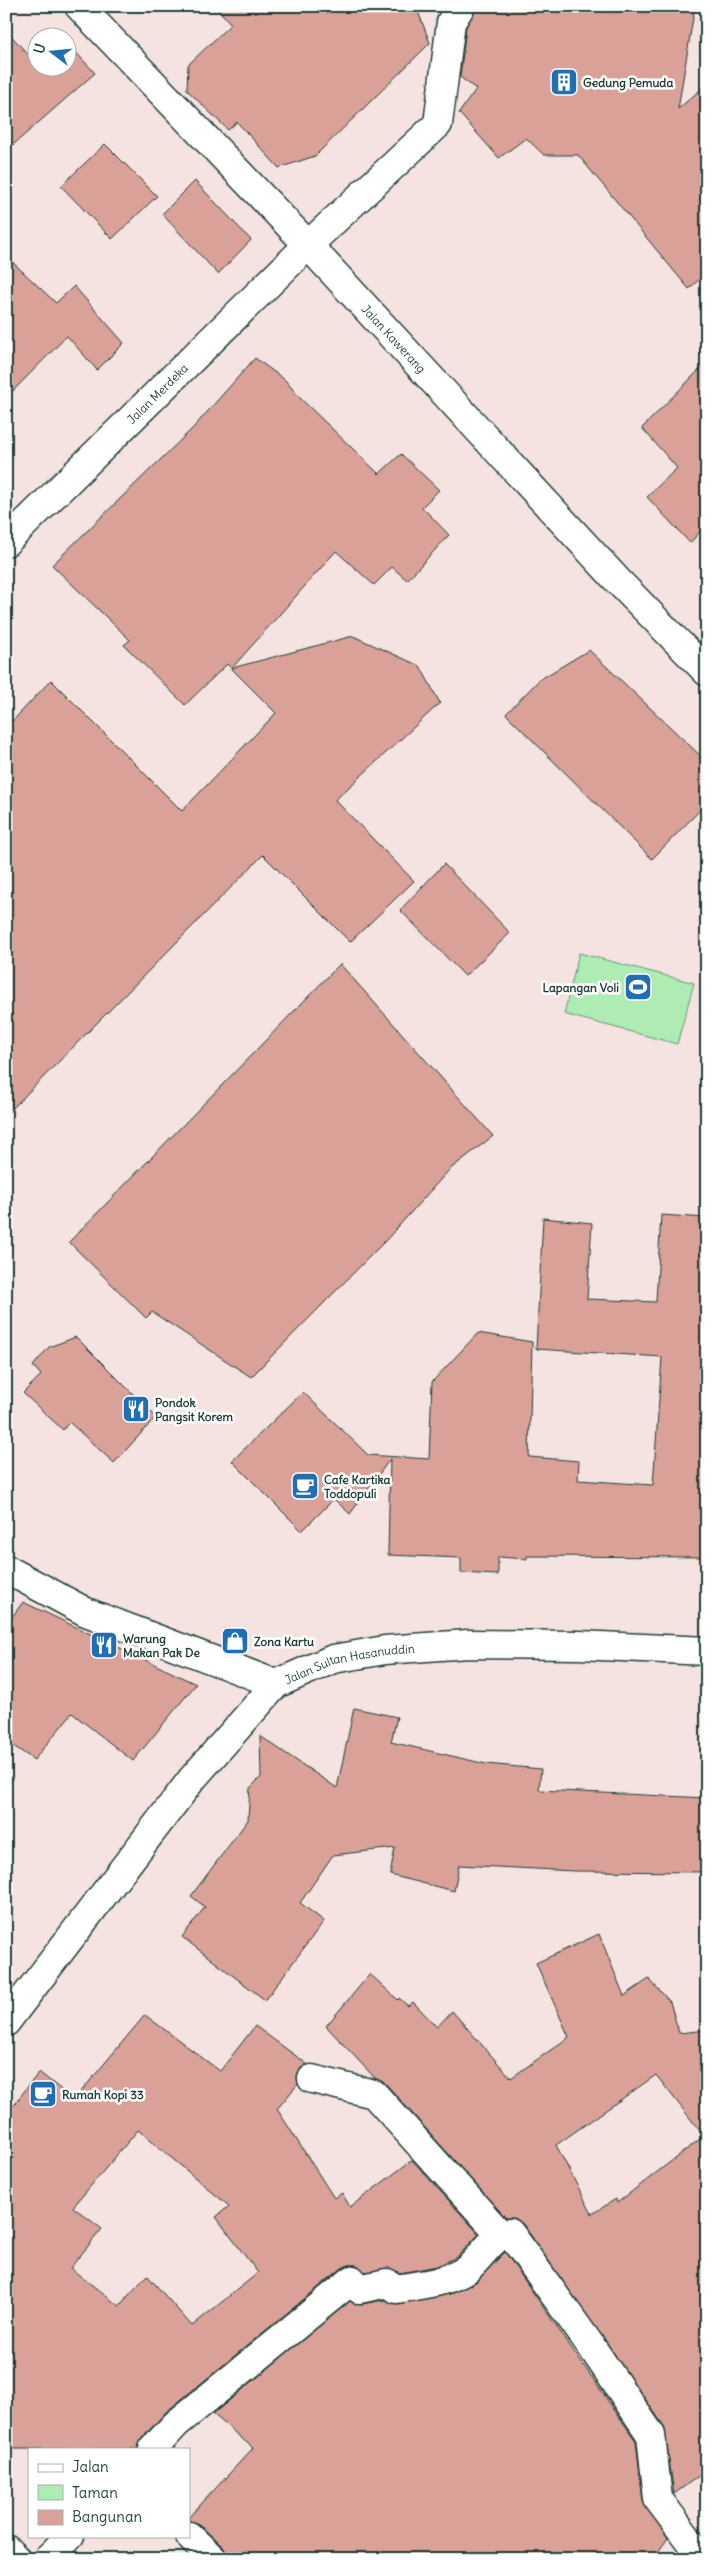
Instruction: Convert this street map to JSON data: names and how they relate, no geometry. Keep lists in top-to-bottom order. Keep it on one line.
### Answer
{"streets":{"street":["Jalan Kawerang","Jalan Merdeka","Jalan Sultan Hasanuddin"]},"crossings":[["Jalan Kawerang","Jalan Merdeka"]],"places":{"building":["Gedung Pemuda"],"sports":["Lapangan Voli"],"restaurant":["Pondok Pangsit Korem","Warung Makan Pak De"],"cafe":["Cafe Kartika Toddopuli","Rumah Kopi 33"],"shop":["Zona Kartu"]},"legend":["Jalan","Taman","Bangunan"],"north":"left"}
